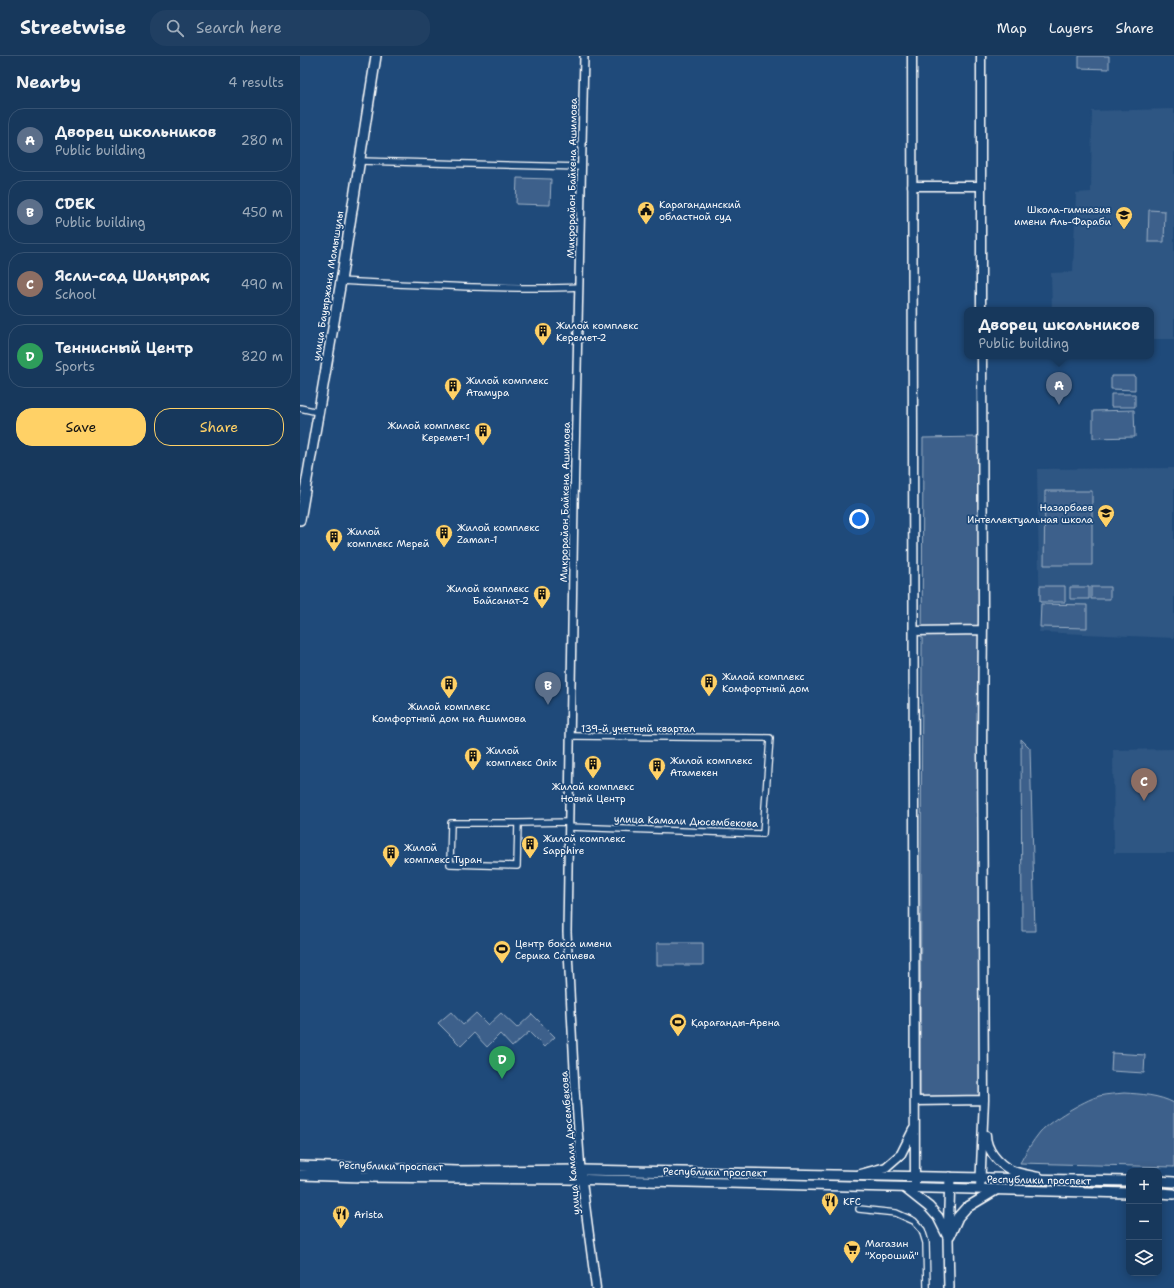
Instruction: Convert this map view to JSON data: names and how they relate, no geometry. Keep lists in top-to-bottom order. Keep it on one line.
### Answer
{"streets":{"main road":["улица Бауыржана Момышулы","улица Камали Дюсембекова","Республики проспект"],"street":["Микрорайон Байкена Ашимова","139-й учетный квартал"]},"crossings":[["Микрорайон Байкена Ашимова","139-й учетный квартал"],["Микрорайон Байкена Ашимова","улица Камали Дюсембекова"],["139-й учетный квартал","улица Камали Дюсембекова"],["улица Камали Дюсембекова","Республики проспект"]],"places":{"public building":["Карагандинский областной суд"],"school or university":["Школа-гимназия имени Аль-Фараби","Назарбаев Интеллектуальная школа"],"building":["Жилой комплекс Керемет-2","Жилой комплекс Атамура","Жилой комплекс Керемет-1","Жилой комплекс Zaman-1","Жилой комплекс Мерей","Жилой комплекс Байсанат-2","Жилой комплекс Комфортный дом","Жилой комплекс Комфортный дом на Ашимова","Жилой комплекс Onix","Жилой комплекс Новый Центр","Жилой комплекс Атамекен","Жилой комплекс Sapphire","Жилой комплекс Туран"],"sports":["Центр бокса имени Серика Сапиева","Қарағанды-Арена"],"restaurant":["KFC","Arista"],"supermarket":["Магазин \"Хороший\""]},"page":{"header":"Streetwise","search":"Search here","nav":["Map","Layers","Share"],"heading":["Nearby","4 results"],"list":[{"mark":"A","name":"Дворец школьников","note":"Public building","value":"280 m"},{"mark":"B","name":"CDEK","note":"Public building","value":"450 m"},{"mark":"C","name":"Ясли-сад Шаңырақ","note":"School","value":"490 m"},{"mark":"D","name":"Теннисный Центр","note":"Sports","value":"820 m"}],"popup":["Дворец школьников","Public building"],"pins":["A","B","C","D"],"buttons":["Save","Share"],"map_buttons":["+","−"]}}
